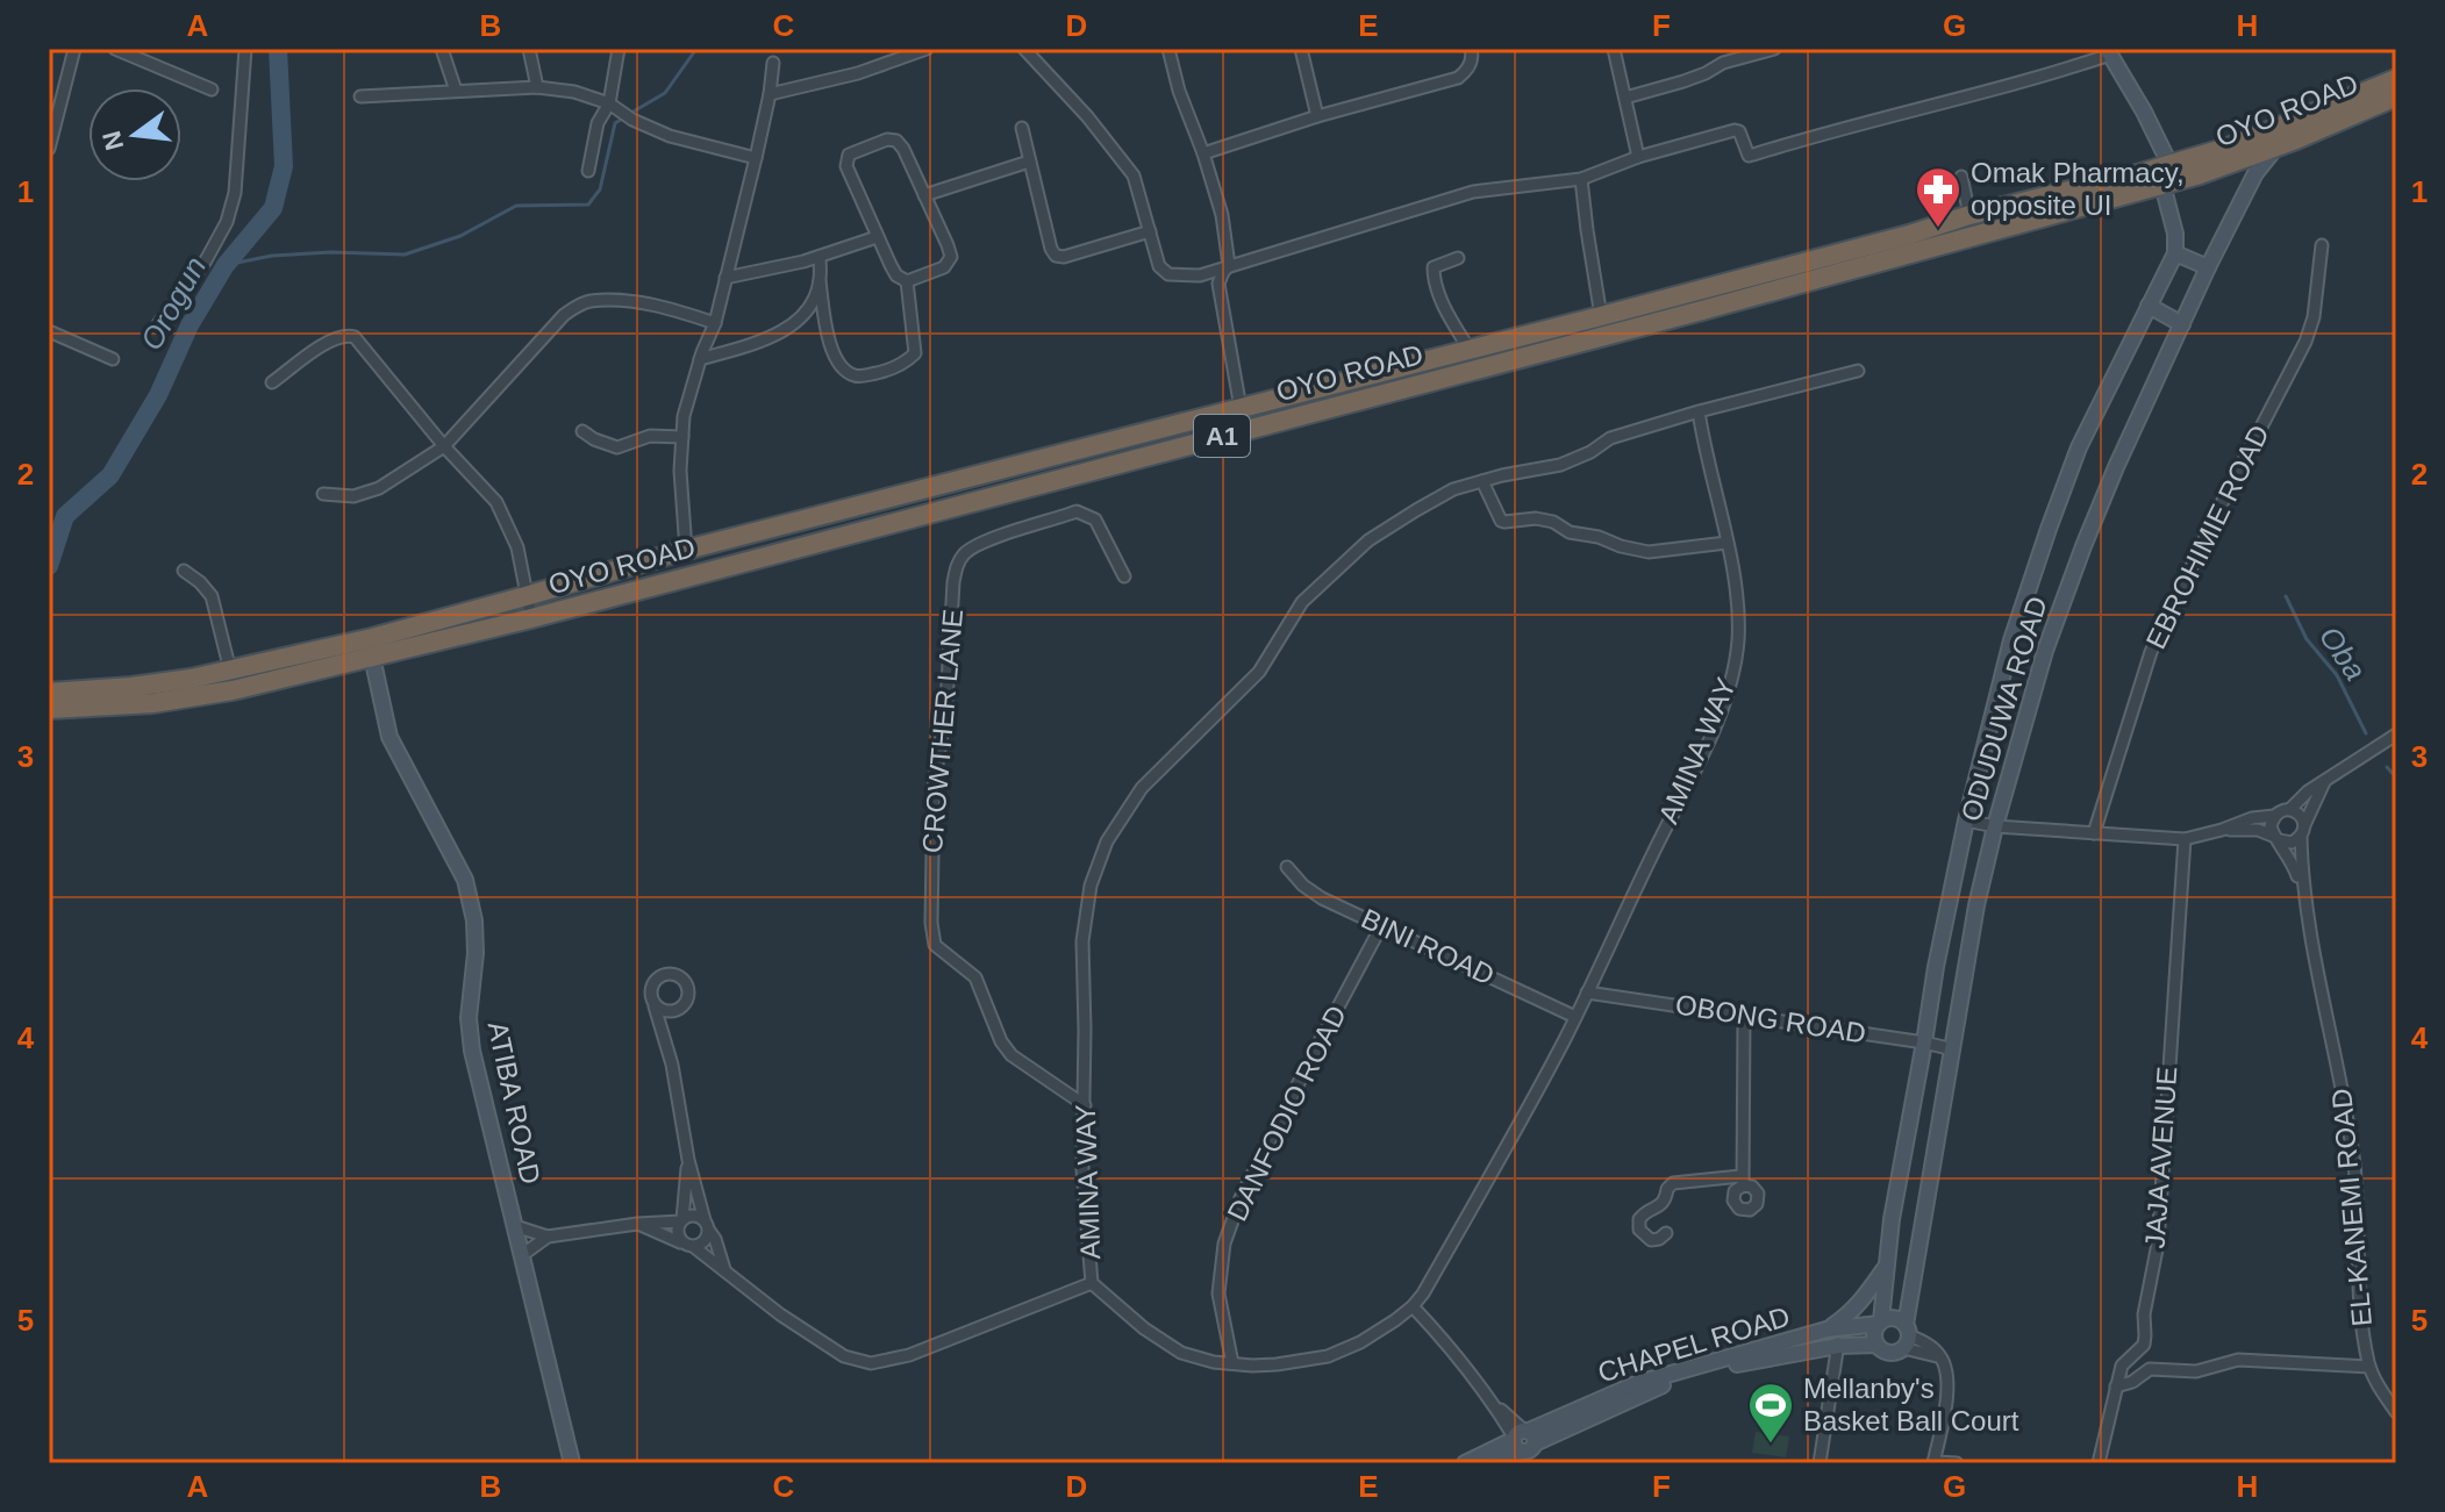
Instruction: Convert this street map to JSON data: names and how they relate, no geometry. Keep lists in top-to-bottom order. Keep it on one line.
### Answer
{"streets":{"highway":["OYO ROAD","A1"],"street":["EBROHIMIE ROAD","ODUDUWA ROAD","CROWTHER LANE","AMINA WAY","BINI ROAD","OBONG ROAD","ATIBA ROAD","DANFODIO ROAD","JAJA AVENUE","EL-KANEMI ROAD","CHAPEL ROAD"]},"crossings":[["OYO ROAD","A1"],["OYO ROAD","ODUDUWA ROAD"],["OYO ROAD","ATIBA ROAD"],["ODUDUWA ROAD","OBONG ROAD"],["ODUDUWA ROAD","CHAPEL ROAD"],["CROWTHER LANE","AMINA WAY"],["AMINA WAY","BINI ROAD"],["AMINA WAY","OBONG ROAD"],["AMINA WAY","DANFODIO ROAD"],["BINI ROAD","DANFODIO ROAD"]],"water":["Orogun","Oba"],"places":{"pharmacy":["Omak Pharmacy, opposite UI"],"sports":["Mellanby's Basket Ball Court"]},"north":"left","grid":{"columns":["A","B","C","D","E","F","G","H"],"rows":["1","2","3","4","5"]}}
